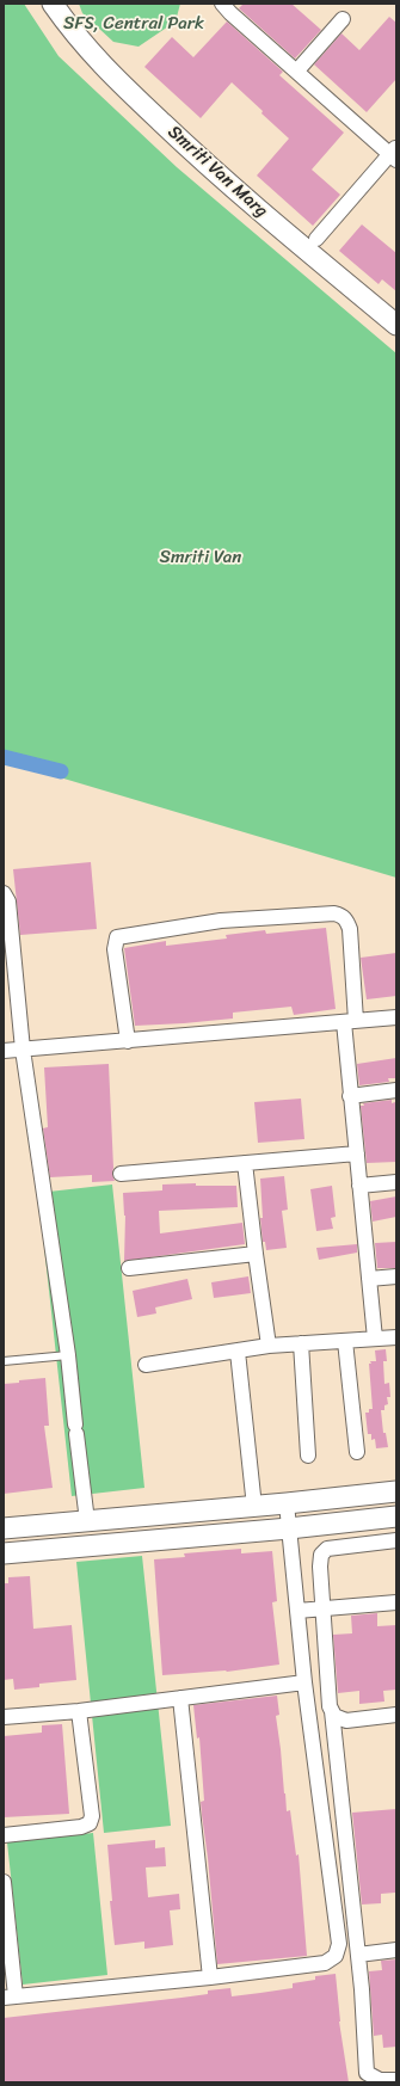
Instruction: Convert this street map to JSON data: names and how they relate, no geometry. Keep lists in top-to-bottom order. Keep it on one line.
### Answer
{"streets":{"street":["Smriti Van Marg"]},"parks":["SFS, Central Park","Smriti Van"]}
